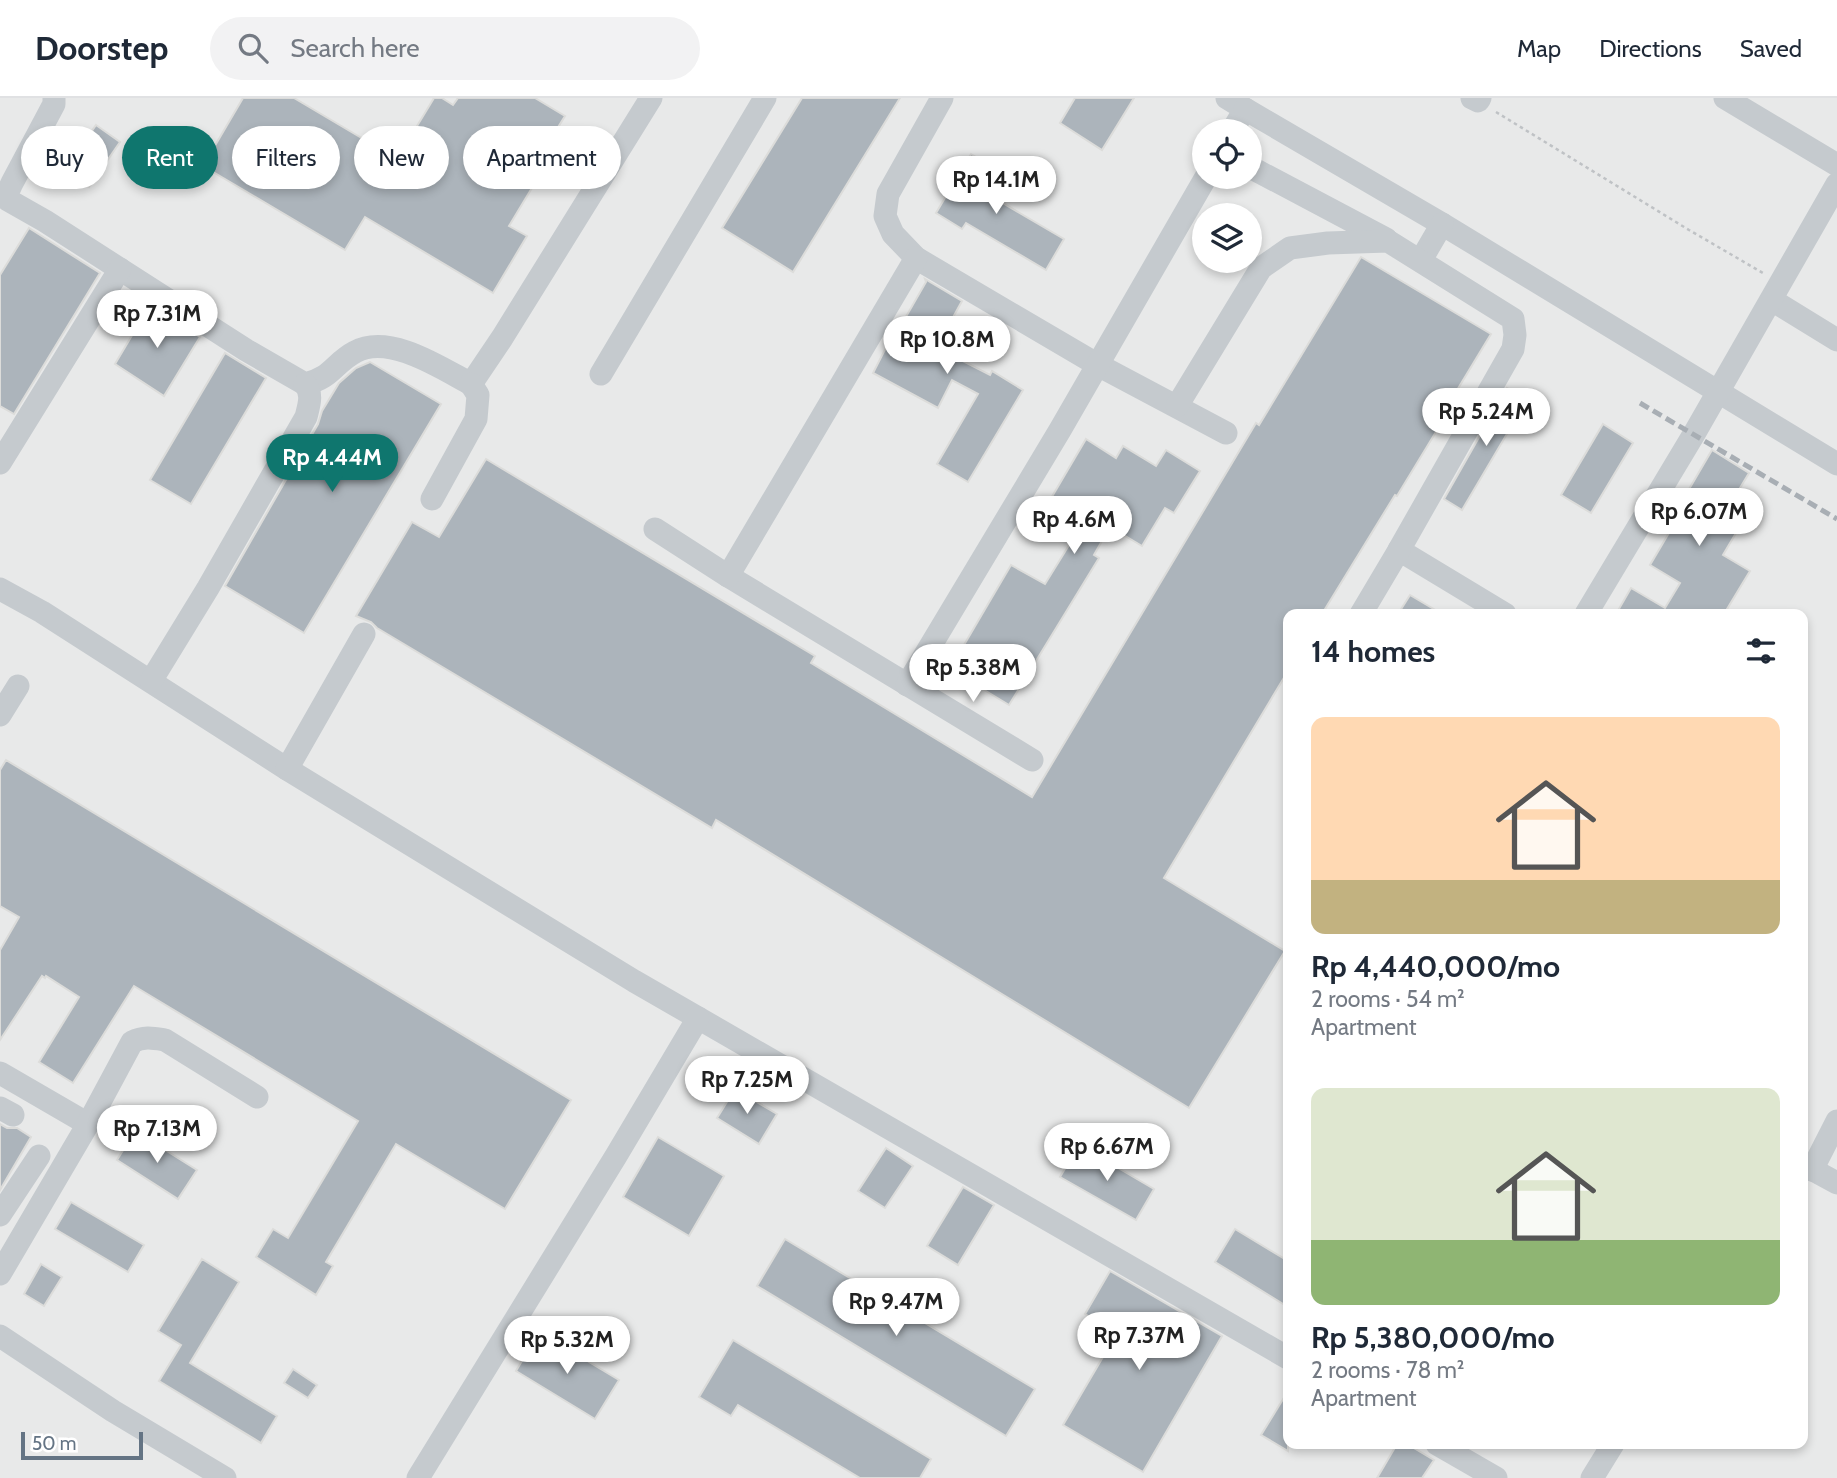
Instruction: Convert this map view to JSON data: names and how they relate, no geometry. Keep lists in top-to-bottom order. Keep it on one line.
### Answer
{"scale_bar":"50 m","page":{"header":"Doorstep","search":"Search here","nav":["Map","Directions","Saved"],"chip":["Buy","Rent","Filters","New","Apartment"],"price":["Rp 14.1M","Rp 7.31M","Rp 10.8M","Rp 5.24M","Rp 4.44M","Rp 6.07M","Rp 4.6M","Rp 5.38M","Rp 7.25M","Rp 7.13M","Rp 6.67M","Rp 9.47M","Rp 7.37M","Rp 5.32M"],"heading":"14 homes","list":[{"name":"Rp 4,440,000/mo","note":"2 rooms · 54 m² · Apartment"},{"name":"Rp 5,380,000/mo","note":"2 rooms · 78 m² · Apartment"}],"scale":"50 m"}}
